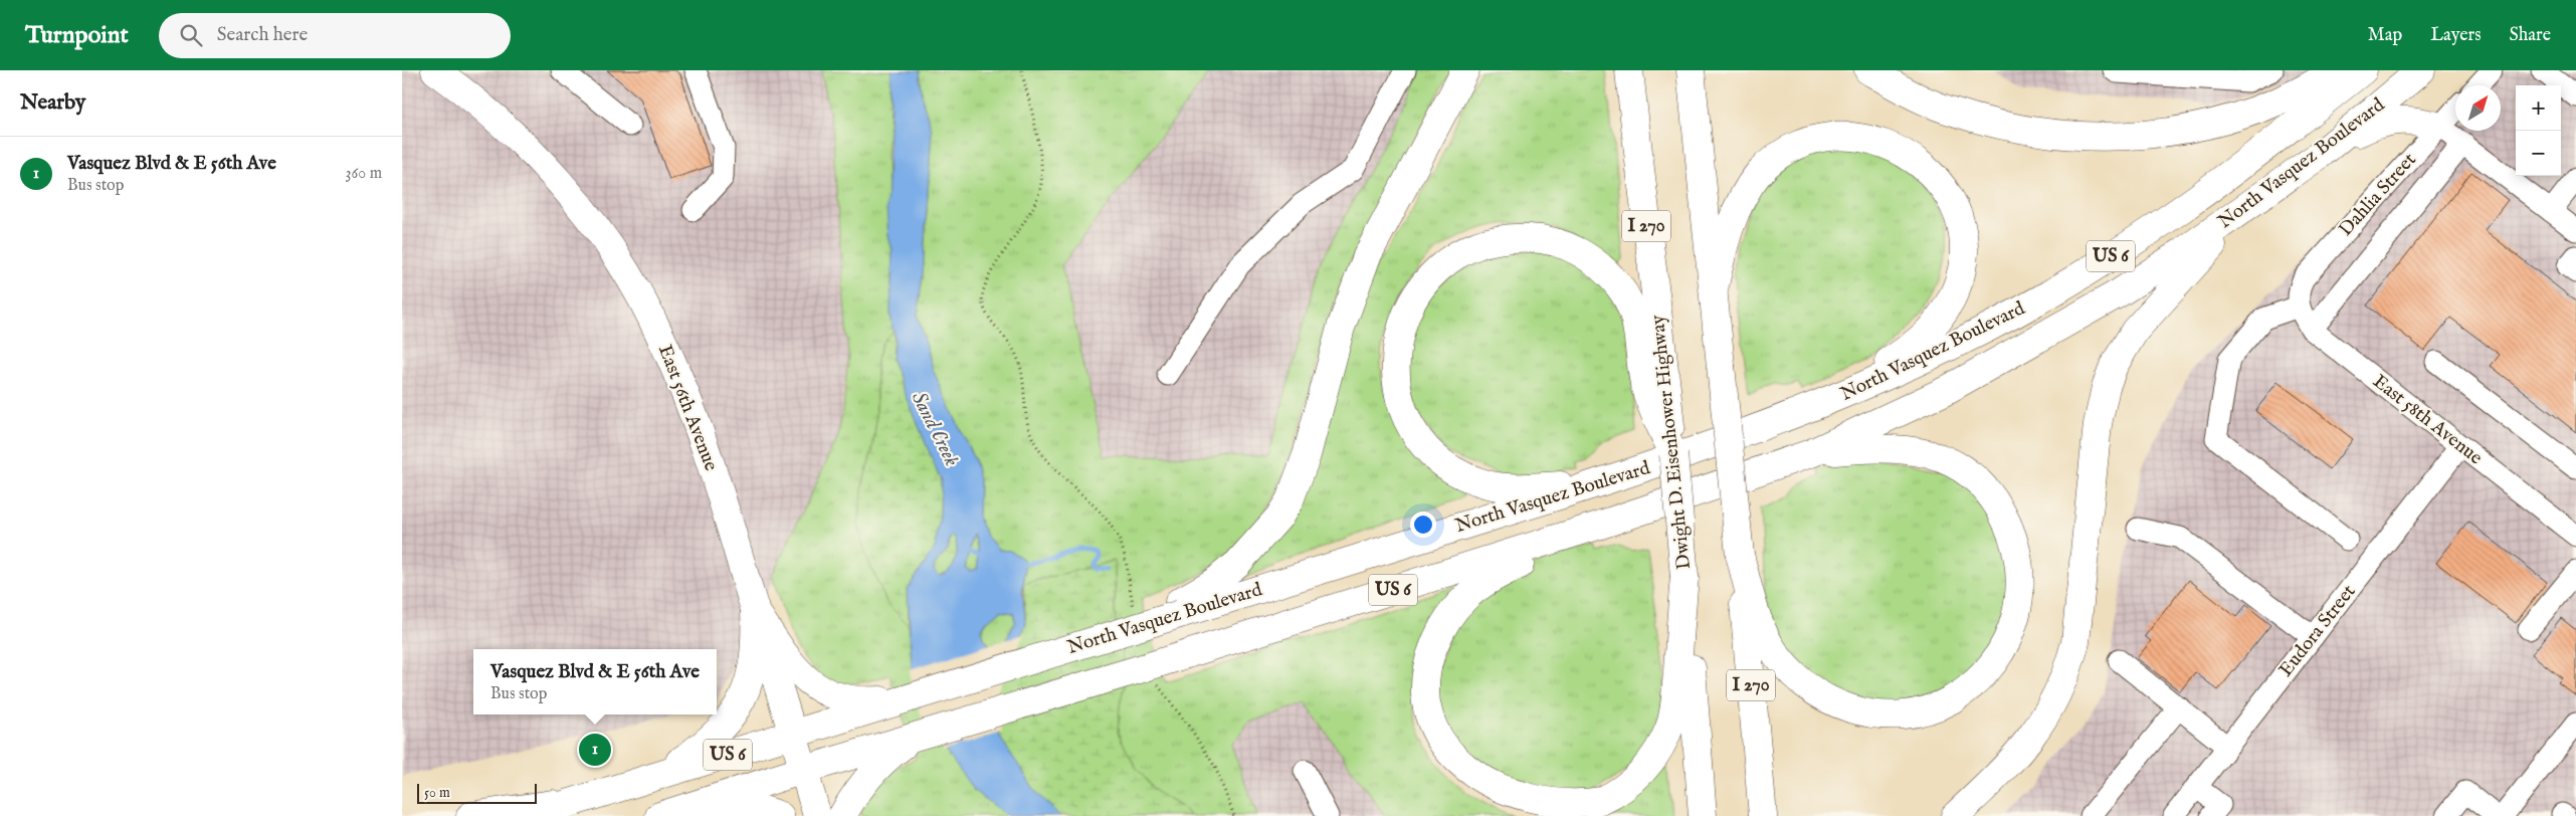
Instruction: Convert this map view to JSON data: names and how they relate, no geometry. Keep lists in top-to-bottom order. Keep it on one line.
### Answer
{"streets":{"main road":["North Vasquez Boulevard","I 270","US 6","East 56th Avenue","Dwight D. Eisenhower Highway"],"street":["Dahlia Street","East 58th Avenue","Eudora Street"]},"crossings":[["North Vasquez Boulevard","East 56th Avenue"],["Dahlia Street","East 58th Avenue"],["East 58th Avenue","Eudora Street"]],"water":["Sand Creek"],"scale_bar":"50 m","north":"top right","page":{"header":"Turnpoint","search":"Search here","nav":["Map","Layers","Share"],"heading":"Nearby","map_buttons":["+","−"],"list":[{"mark":"1","name":"Vasquez Blvd & E 56th Ave","note":"Bus stop","value":"360 m"}],"popup":["Vasquez Blvd & E 56th Ave","Bus stop"],"pins":"1","scale":"50 m"}}
